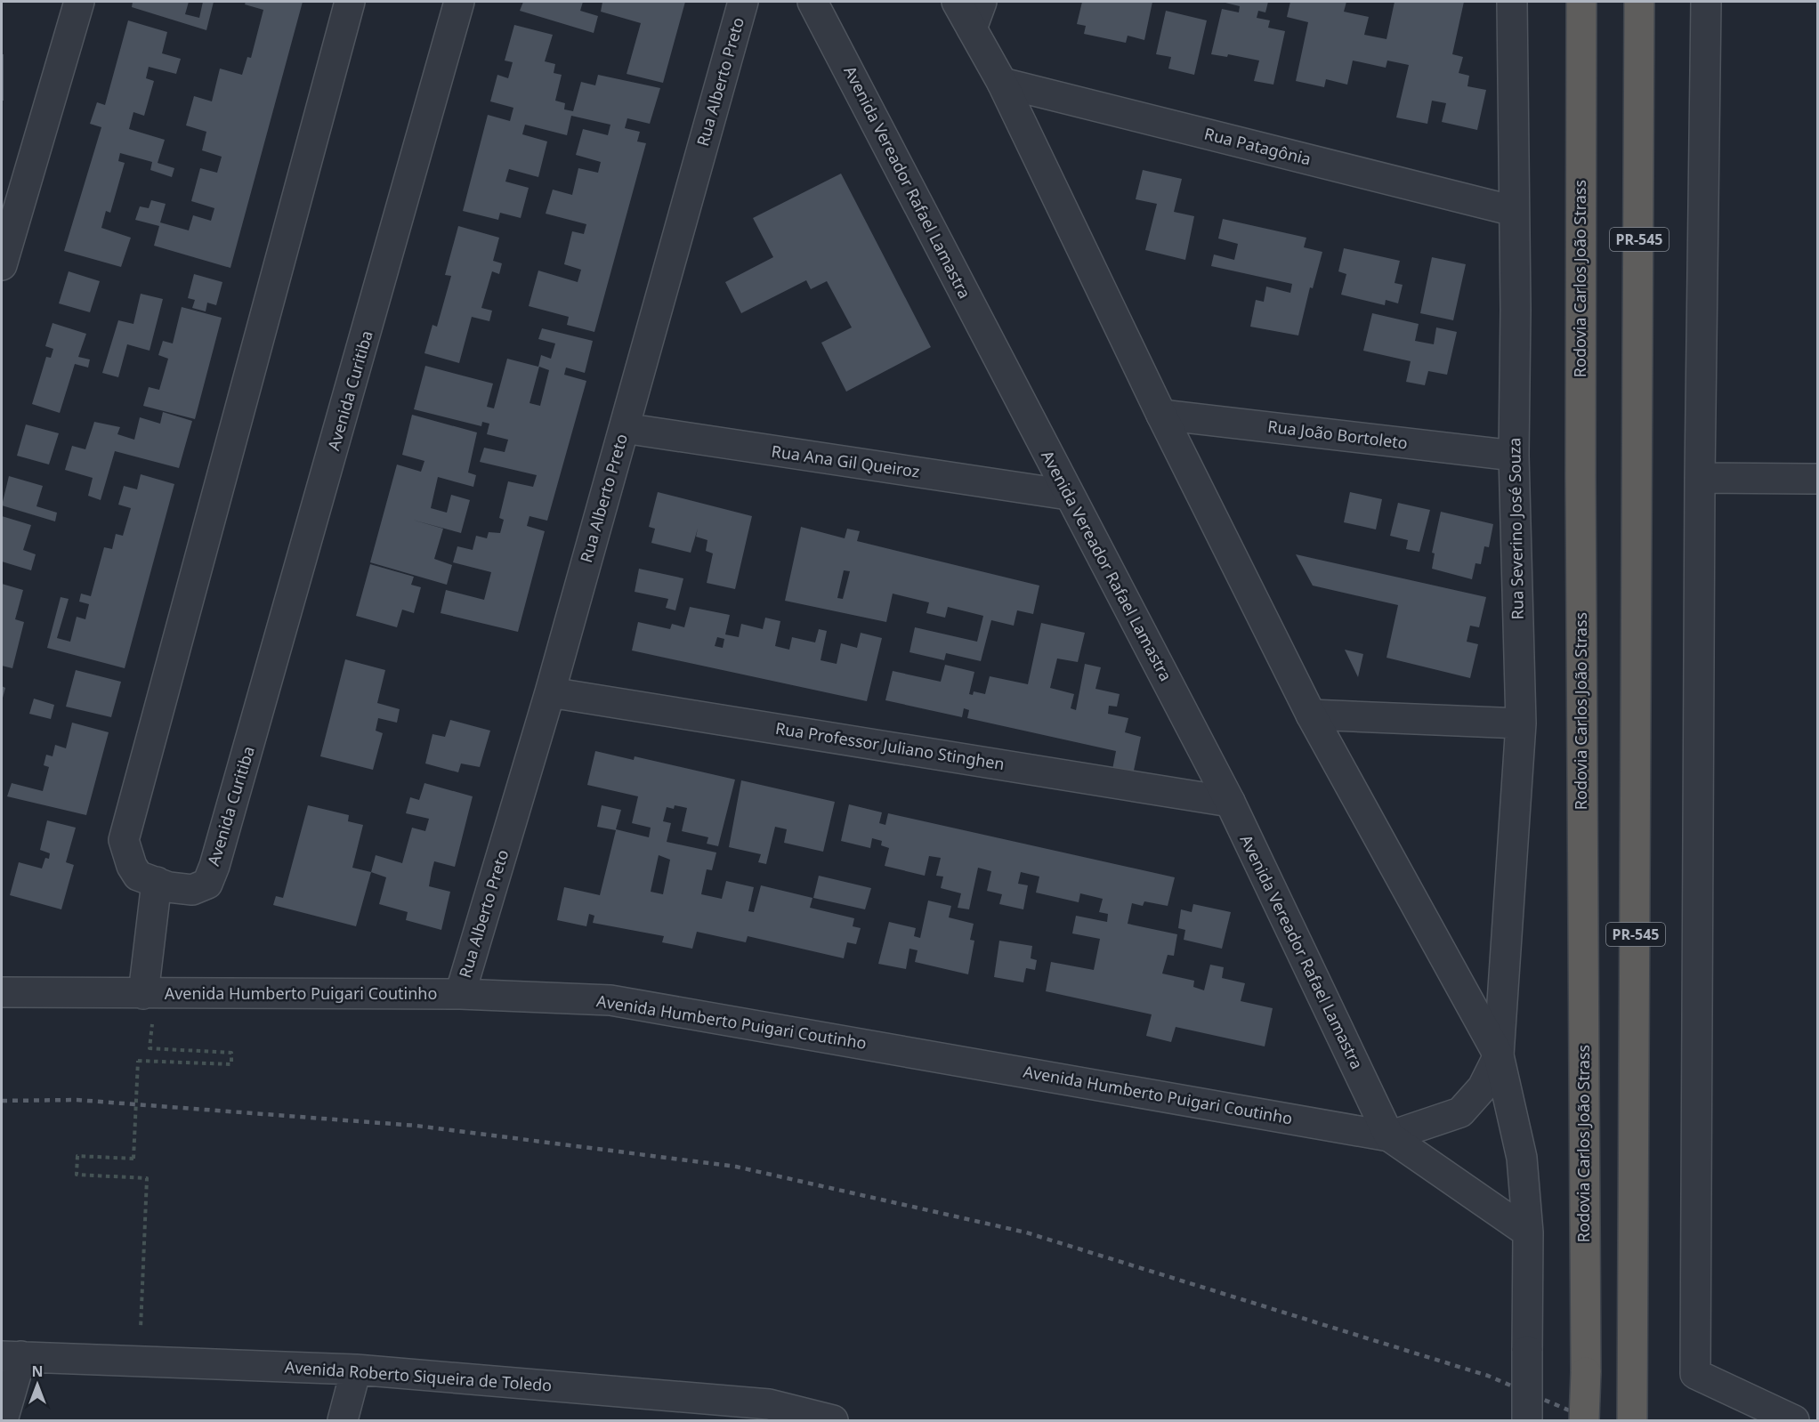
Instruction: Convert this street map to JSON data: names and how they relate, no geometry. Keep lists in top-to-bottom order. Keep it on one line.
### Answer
{"streets":{"highway":["PR-545","Rodovia Carlos João Strass"],"street":["Rua Alberto Preto","Rua Patagônia","Avenida Vereador Rafael Lamastra","Avenida Curitiba","Rua João Bortoleto","Rua Ana Gil Queiroz","Rua Severino José Souza","Rua Professor Juliano Stinghen","Avenida Humberto Puigari Coutinho","Avenida Roberto Siqueira de Toledo"]},"crossings":[["Rua Alberto Preto","Rua Ana Gil Queiroz"],["Rua Alberto Preto","Rua Professor Juliano Stinghen"],["Rua Alberto Preto","Avenida Humberto Puigari Coutinho"],["Rua Patagônia","Rua Severino José Souza"],["Avenida Vereador Rafael Lamastra","Rua Ana Gil Queiroz"],["Avenida Vereador Rafael Lamastra","Rua Professor Juliano Stinghen"],["Avenida Vereador Rafael Lamastra","Avenida Humberto Puigari Coutinho"],["Rua João Bortoleto","Rua Severino José Souza"]],"north":"top"}
